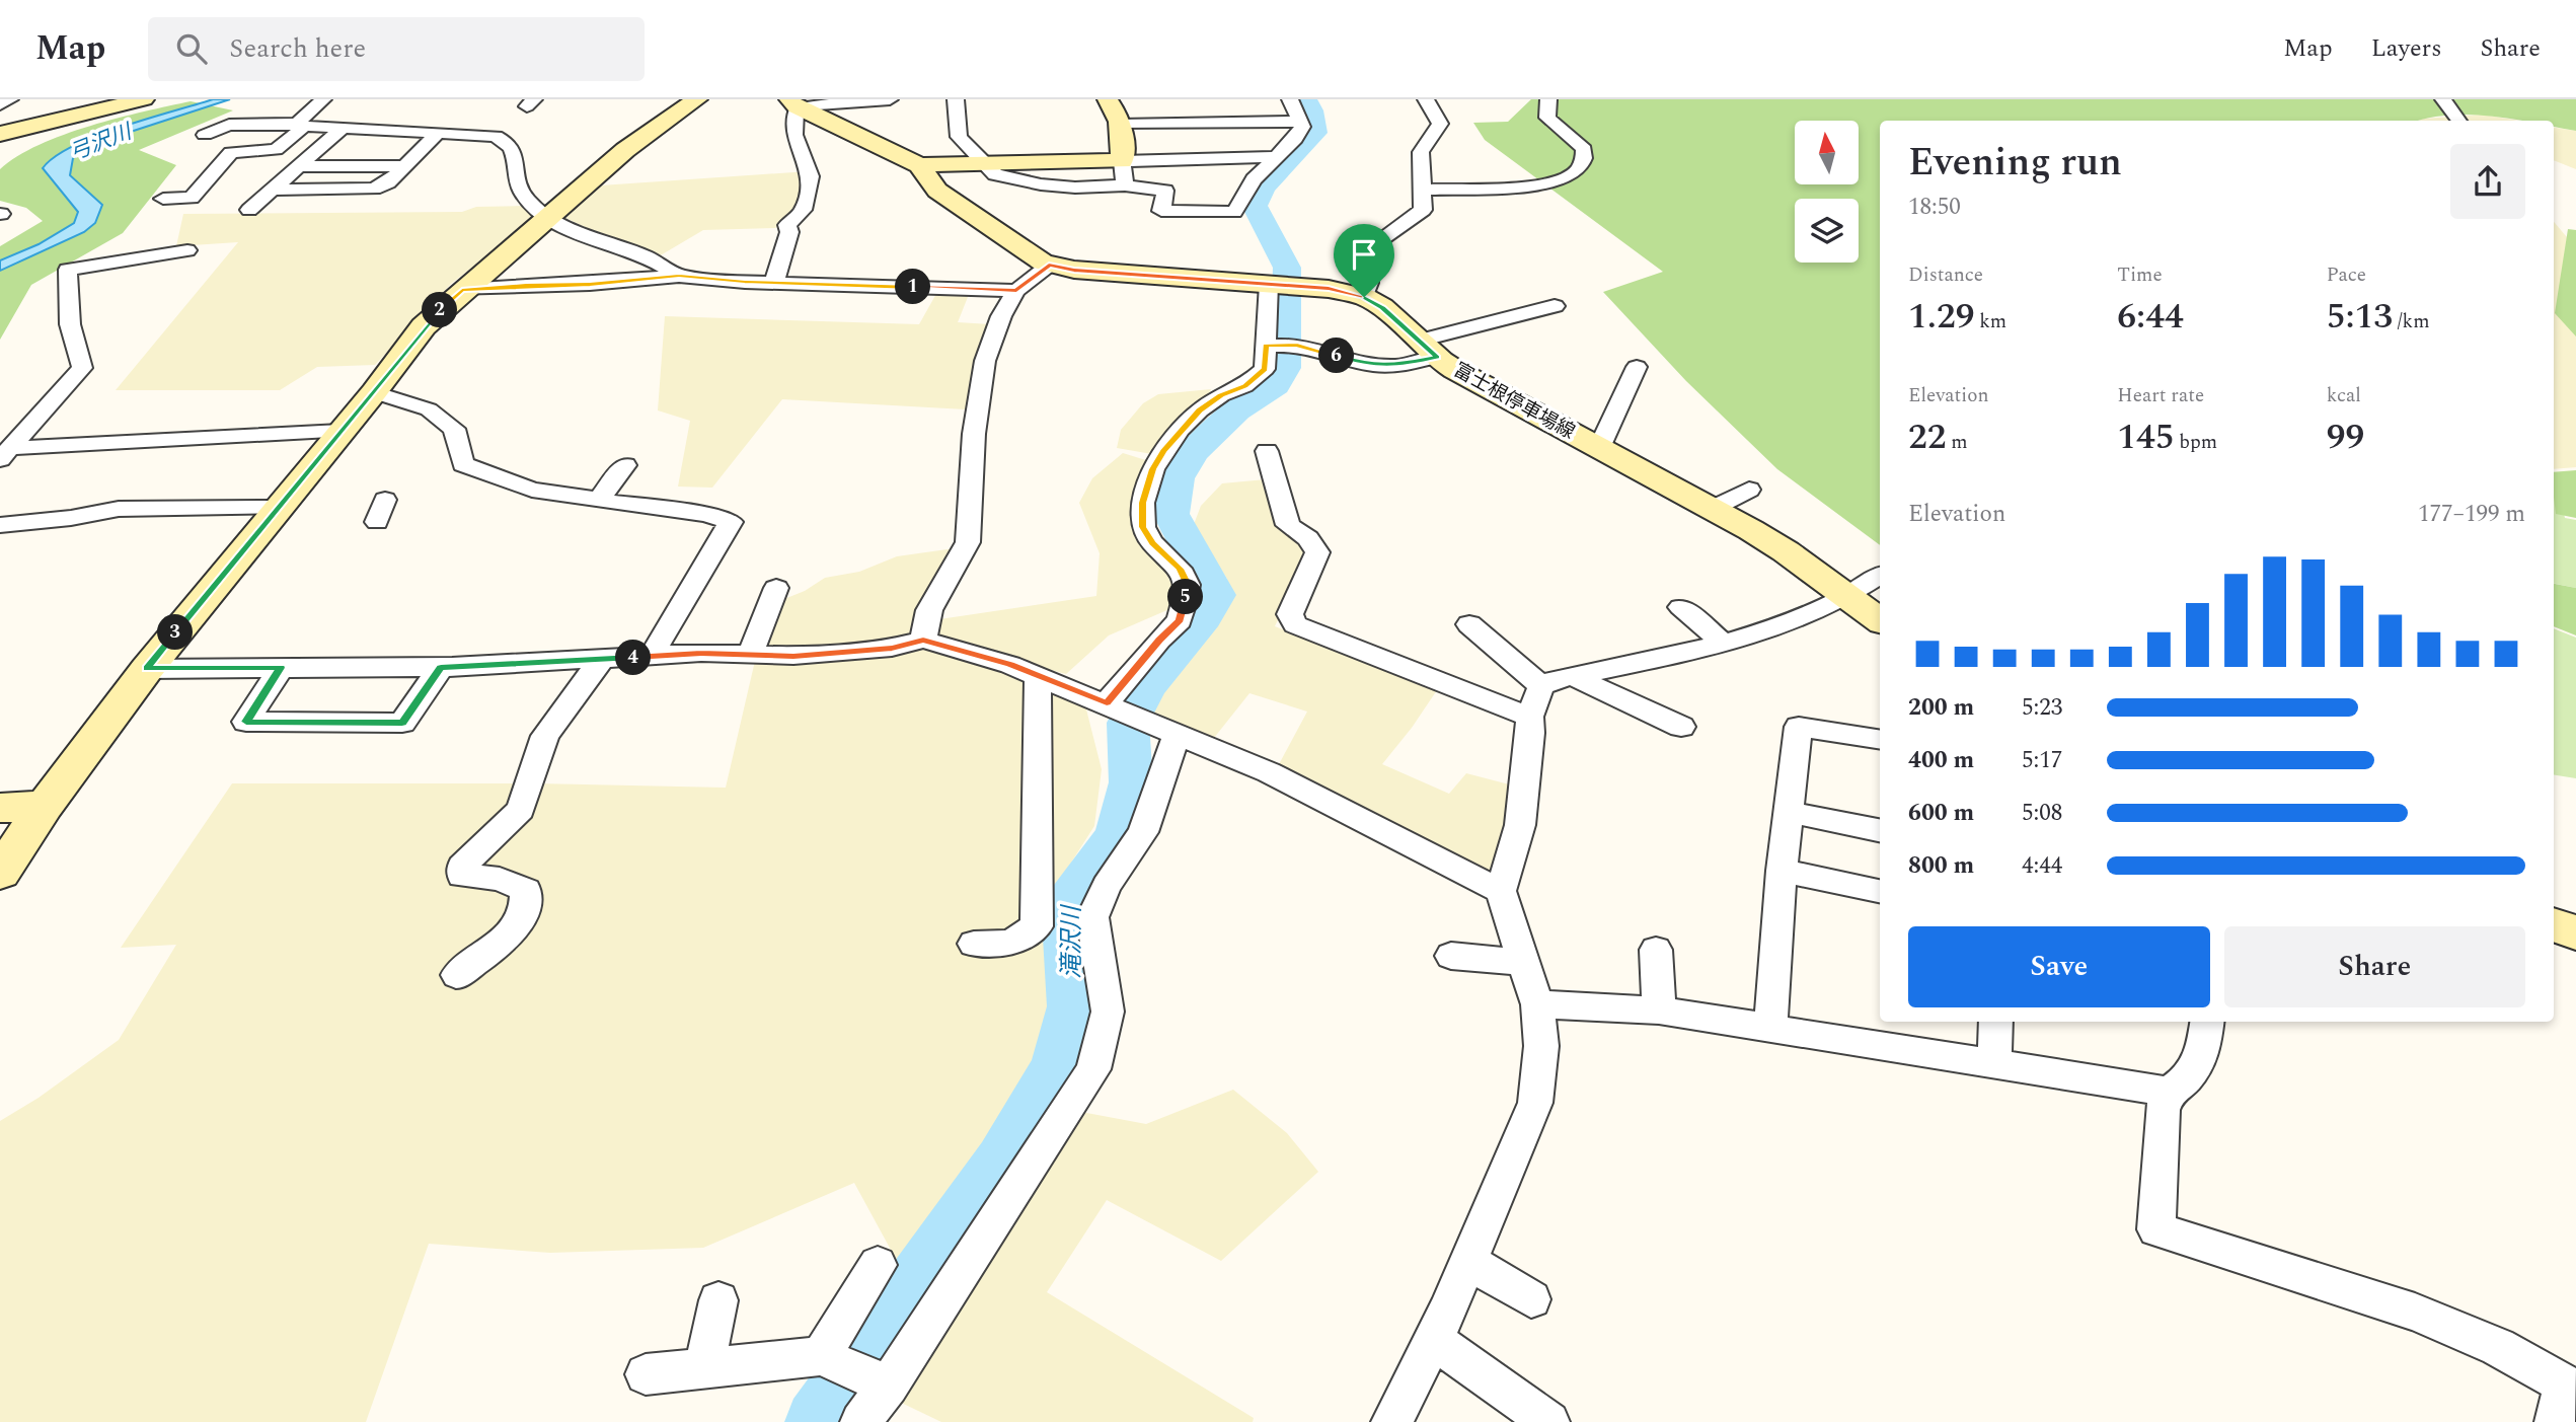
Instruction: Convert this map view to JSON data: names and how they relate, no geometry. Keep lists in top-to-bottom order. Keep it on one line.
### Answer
{"streets":{"street":["富士根停車場線"]},"water":["弓沢川","滝沢川"],"north":"top","page":{"header":"Map","search":"Search here","nav":["Map","Layers","Share"],"heading":["Evening run","18:50"],"stats":[["Distance","1.29 km"],["Time","6:44"],["Pace","5:13 /km"],["Elevation","22 m"],["Heart rate","145 bpm"],["kcal","99"]],"pins":["1","2","6","5","3","4"],"chart":["Elevation","177–199 m"],"list":[{"name":"200 m","note":"5:23"},{"name":"400 m","note":"5:17"},{"name":"600 m","note":"5:08"},{"name":"800 m","note":"4:44"}],"buttons":["Save","Share"]}}
